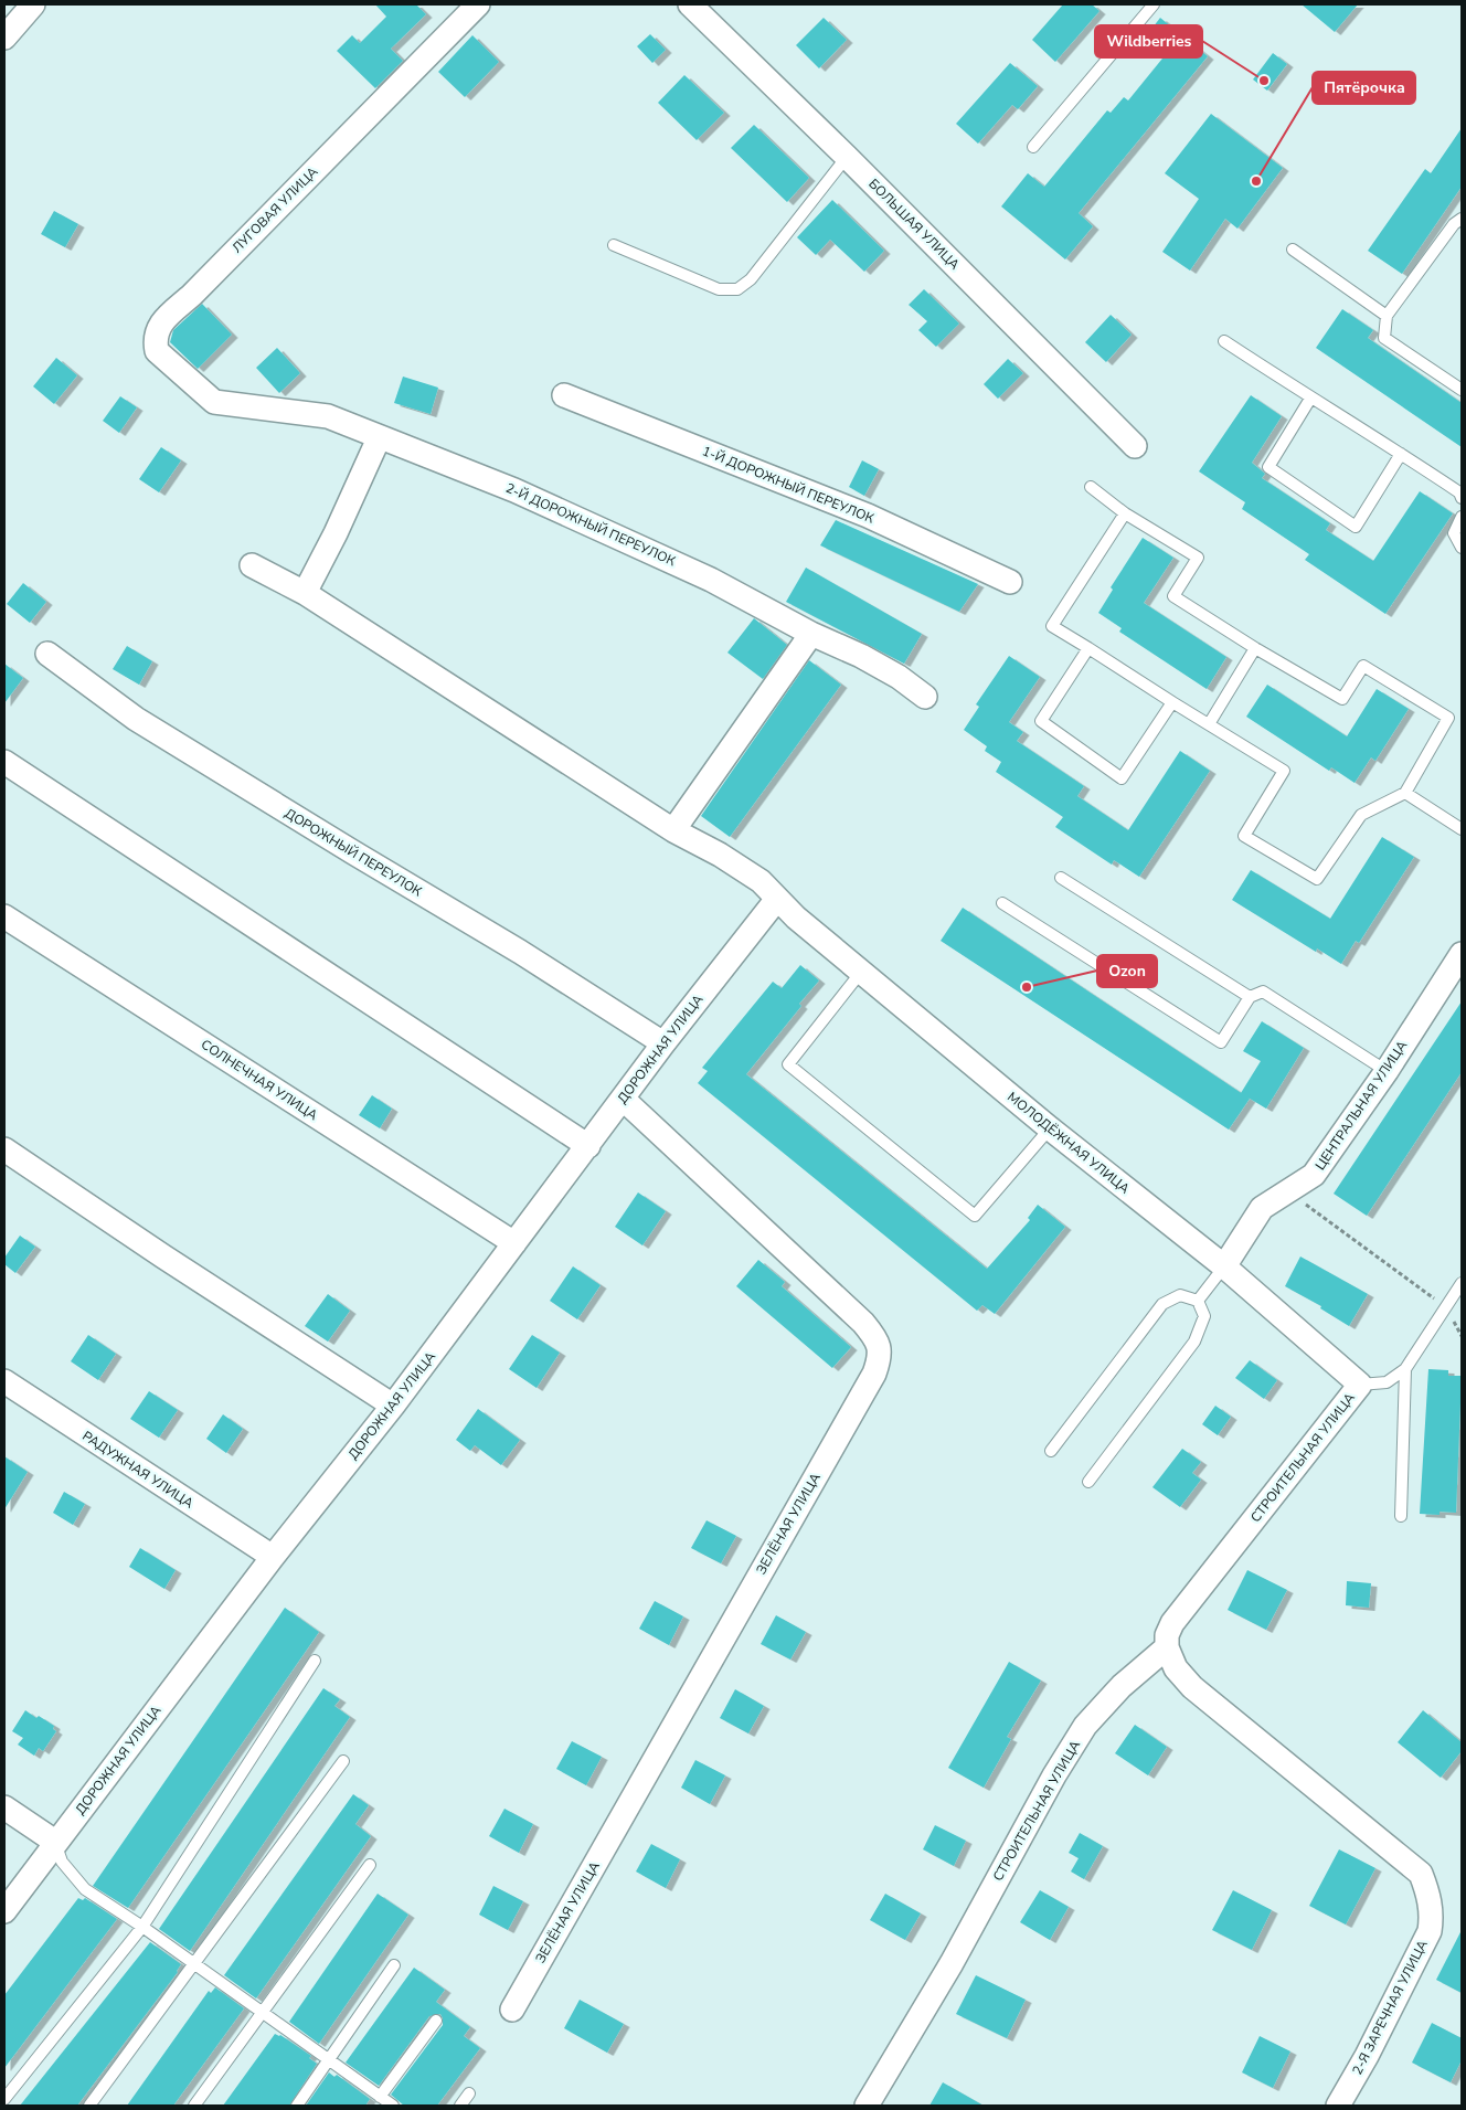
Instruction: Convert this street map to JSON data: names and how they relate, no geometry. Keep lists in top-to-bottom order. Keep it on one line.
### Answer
{"streets":{"street":["ЛУГОВАЯ УЛИЦА","БОЛЬШАЯ УЛИЦА","1-Й ДОРОЖНЫЙ ПЕРЕУЛОК","2-Й ДОРОЖНЫЙ ПЕРЕУЛОК","ДОРОЖНЫЙ ПЕРЕУЛОК","ДОРОЖНАЯ УЛИЦА","СОЛНЕЧНАЯ УЛИЦА","ЦЕНТРАЛЬНАЯ УЛИЦА","МОЛОДЁЖНАЯ УЛИЦА","СТРОИТЕЛЬНАЯ УЛИЦА","РАДУЖНАЯ УЛИЦА","ЗЕЛЁНАЯ УЛИЦА","2-Я ЗАРЕЧНАЯ УЛИЦА"]},"crossings":[["ЛУГОВАЯ УЛИЦА","2-Й ДОРОЖНЫЙ ПЕРЕУЛОК"],["ДОРОЖНЫЙ ПЕРЕУЛОК","ДОРОЖНАЯ УЛИЦА"],["ДОРОЖНАЯ УЛИЦА","СОЛНЕЧНАЯ УЛИЦА"],["ДОРОЖНАЯ УЛИЦА","МОЛОДЁЖНАЯ УЛИЦА"],["ДОРОЖНАЯ УЛИЦА","РАДУЖНАЯ УЛИЦА"],["ДОРОЖНАЯ УЛИЦА","ЗЕЛЁНАЯ УЛИЦА"],["ЦЕНТРАЛЬНАЯ УЛИЦА","МОЛОДЁЖНАЯ УЛИЦА"],["МОЛОДЁЖНАЯ УЛИЦА","СТРОИТЕЛЬНАЯ УЛИЦА"],["СТРОИТЕЛЬНАЯ УЛИЦА","2-Я ЗАРЕЧНАЯ УЛИЦА"]],"places":["Wildberries","Пятёрочка","Ozon"]}
